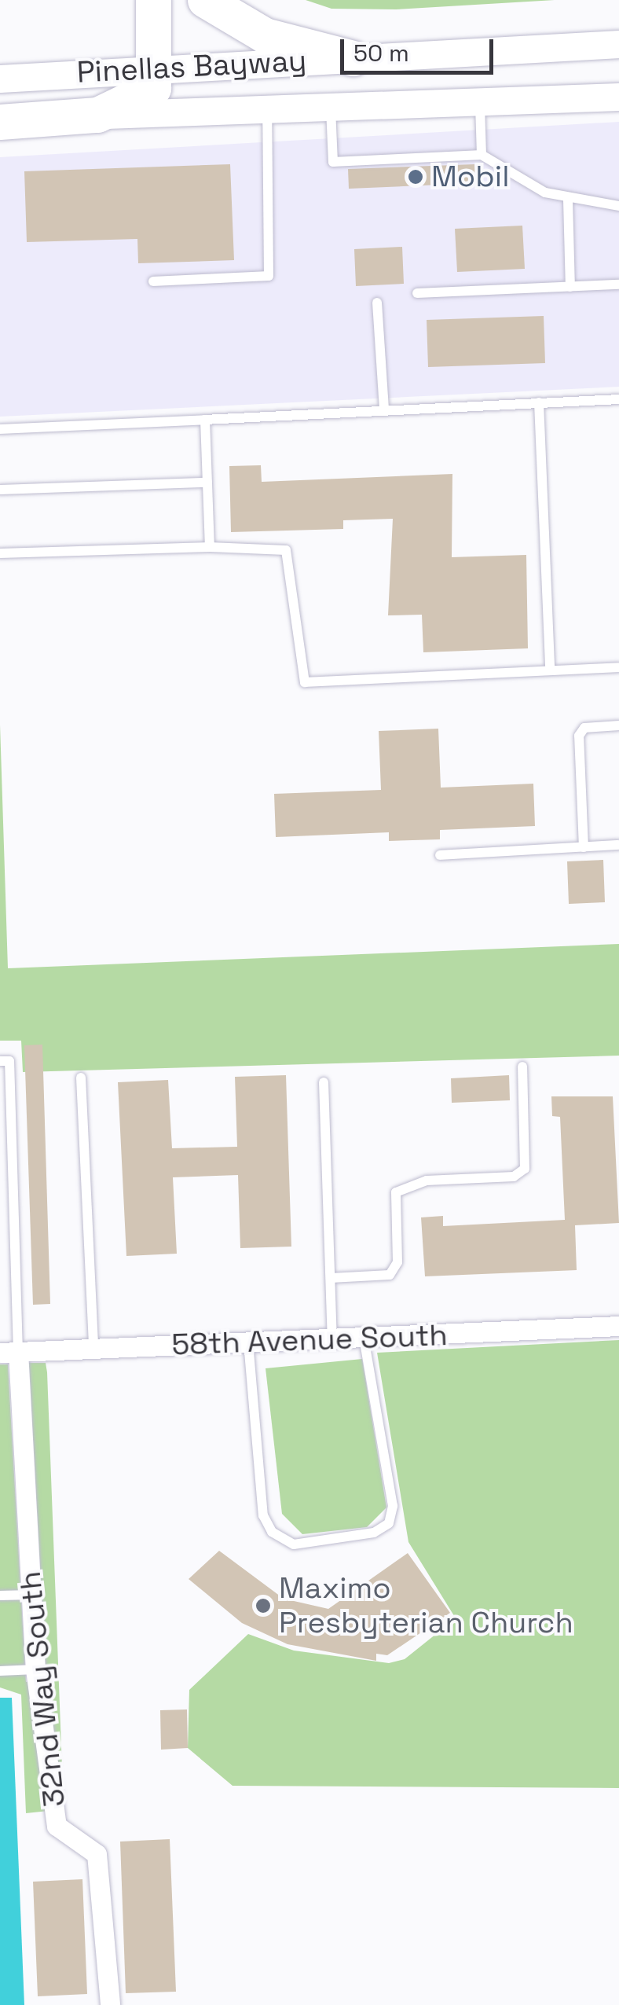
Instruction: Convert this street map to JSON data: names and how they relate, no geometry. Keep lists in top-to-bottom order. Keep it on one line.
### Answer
{"streets":{"highway":["Pinellas Bayway"],"street":["58th Avenue South","32nd Way South"]},"crossings":[["58th Avenue South","32nd Way South"]],"places":["Mobil","Maximo Presbyterian Church"],"scale_bar":"50 m"}
